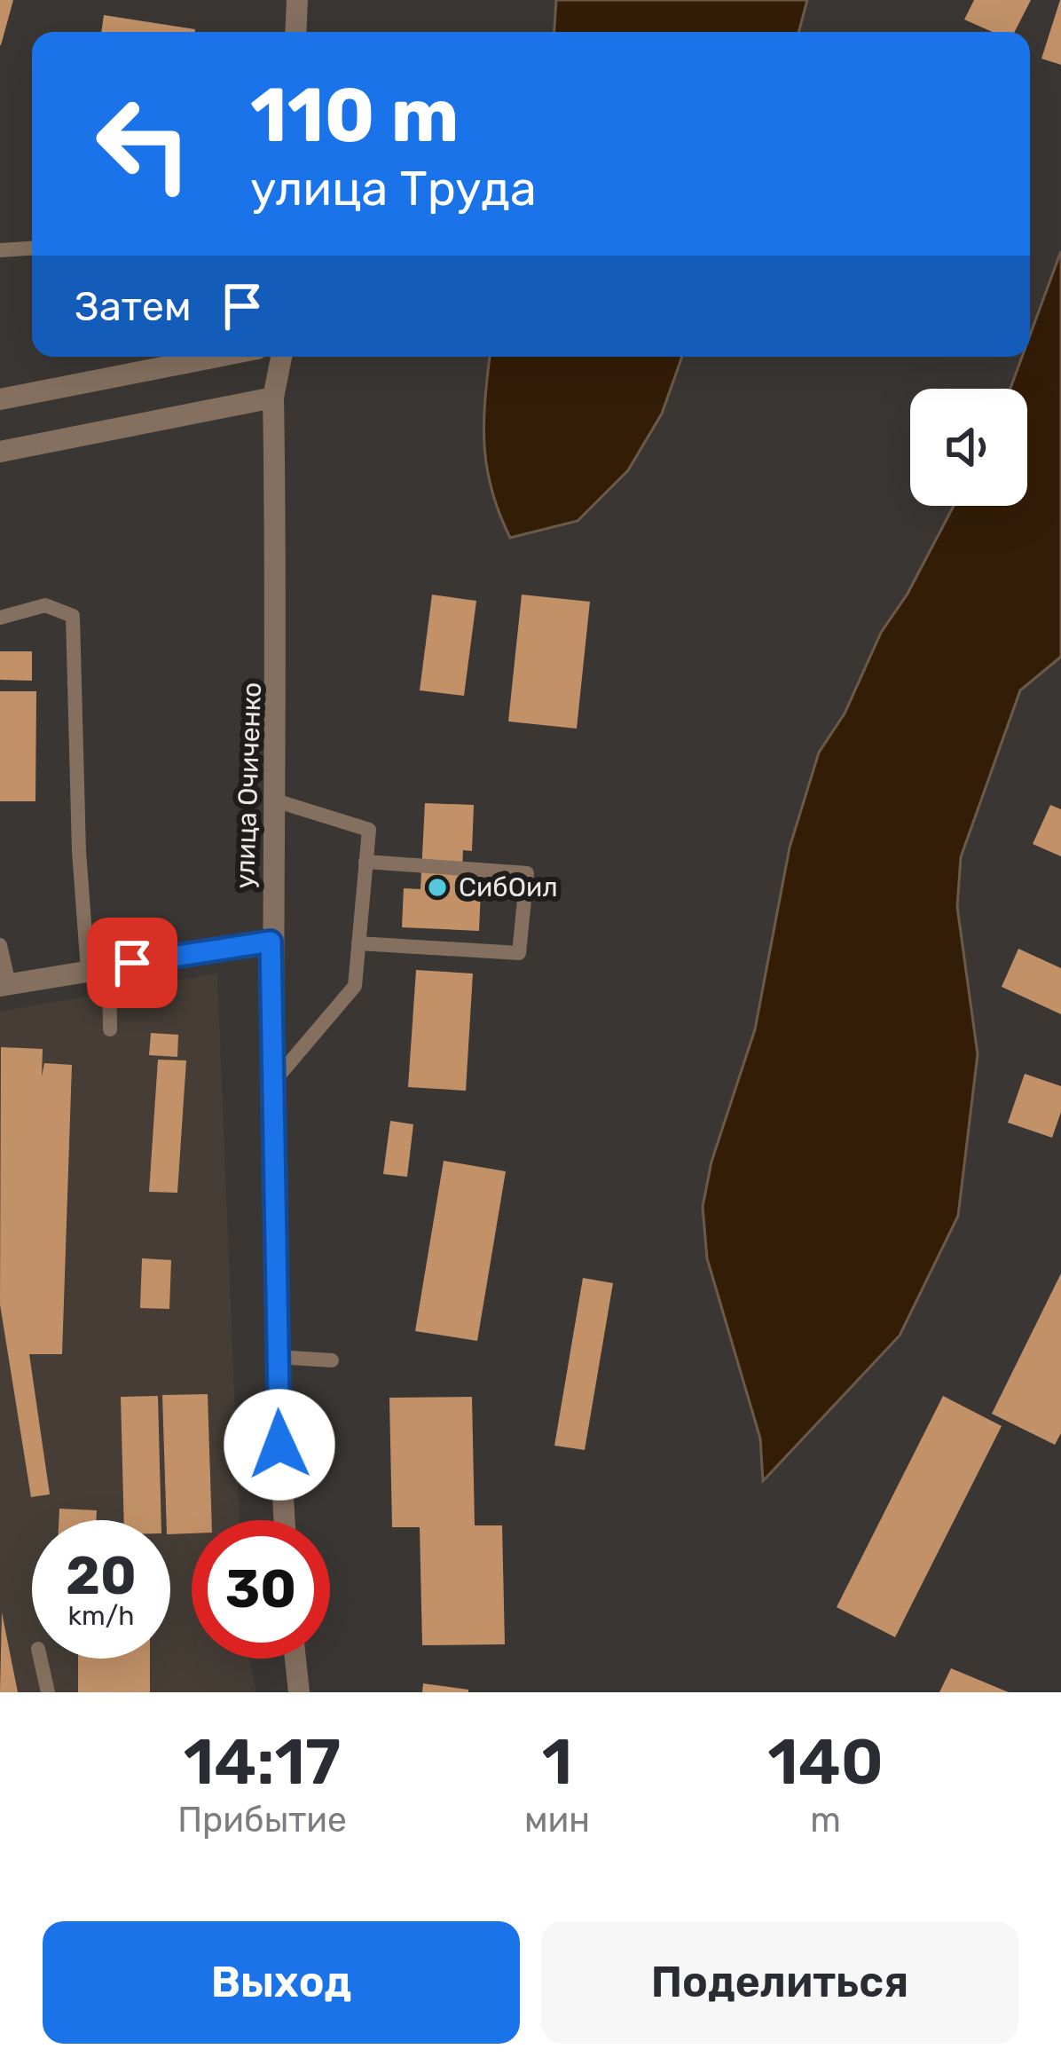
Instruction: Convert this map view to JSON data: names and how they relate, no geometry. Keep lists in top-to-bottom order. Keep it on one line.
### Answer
{"streets":{"street":["улица Очиченко"]},"places":["СибОил"],"page":{"turn":["110 m","улица Труда"],"then":"Затем","speed":"20 km/h","limit":"30","eta":["14:17","Прибытие","1","мин","140","m"],"buttons":["Выход","Поделиться"]}}
